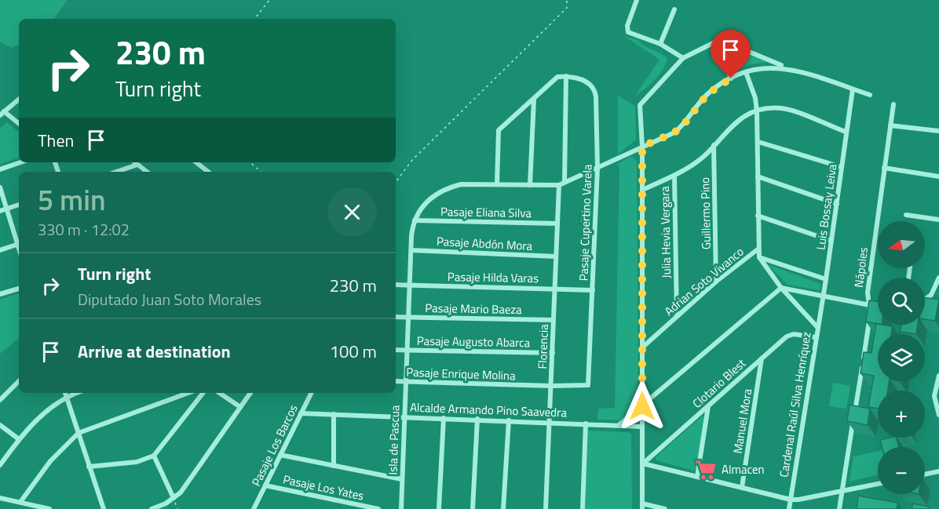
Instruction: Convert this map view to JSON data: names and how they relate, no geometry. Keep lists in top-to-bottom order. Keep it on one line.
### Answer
{"streets":{"street":["Luis Bossay Leiva","Pasaje Eliana Silva","Guillermo Pino","Pasaje Cupertino Varela","Julia Hevia Vergara","Pasaje Abdón Mora","Nápoles","Pasaje Hilda Varas","Adrian Soto Vivanco","Pasaje Mario Baeza","Pasaje Augusto Abarca","Florencia","Pasaje Enrique Molina","Clotario Blest","Cardenal Raúl Silva Henríquez","Alcalde Armando Pino Saavedra","Manuel Mora","Isla de Pascua","Pasaje Los Barcos","Pasaje Los Yates"]},"crossings":[["Luis Bossay Leiva","Cardenal Raúl Silva Henríquez"],["Pasaje Eliana Silva","Florencia"],["Pasaje Eliana Silva","Isla de Pascua"],["Guillermo Pino","Adrian Soto Vivanco"],["Pasaje Cupertino Varela","Pasaje Hilda Varas"],["Pasaje Cupertino Varela","Pasaje Enrique Molina"],["Julia Hevia Vergara","Adrian Soto Vivanco"],["Pasaje Abdón Mora","Florencia"],["Pasaje Abdón Mora","Isla de Pascua"],["Pasaje Hilda Varas","Florencia"],["Pasaje Hilda Varas","Isla de Pascua"],["Adrian Soto Vivanco","Cardenal Raúl Silva Henríquez"],["Pasaje Mario Baeza","Florencia"],["Pasaje Mario Baeza","Isla de Pascua"],["Pasaje Augusto Abarca","Florencia"],["Pasaje Augusto Abarca","Isla de Pascua"],["Florencia","Pasaje Enrique Molina"],["Florencia","Alcalde Armando Pino Saavedra"],["Florencia","Isla de Pascua"],["Pasaje Enrique Molina","Isla de Pascua"],["Clotario Blest","Cardenal Raúl Silva Henríquez"],["Clotario Blest","Manuel Mora"],["Alcalde Armando Pino Saavedra","Isla de Pascua"],["Alcalde Armando Pino Saavedra","Pasaje Los Barcos"],["Pasaje Los Barcos","Pasaje Los Yates"]],"places":{"supermarket":["Almacen"]},"north":"left","page":{"turn":["230 m","Turn right"],"then":"Then","heading":["5 min","330 m · 12:02"],"map_buttons":["+","−"],"list":[{"name":"Turn right","note":"Diputado Juan Soto Morales","value":"230 m"},{"name":"Arrive at destination","value":"100 m"}]}}
